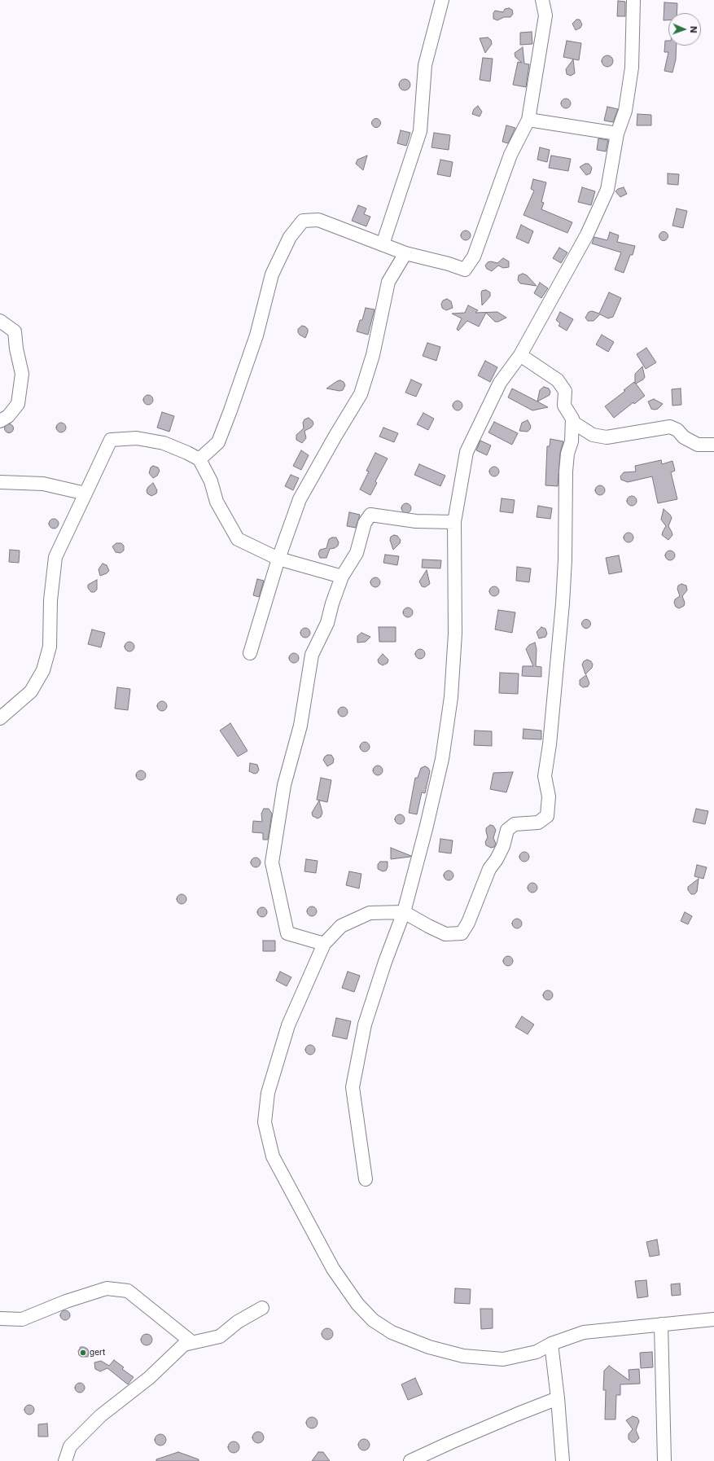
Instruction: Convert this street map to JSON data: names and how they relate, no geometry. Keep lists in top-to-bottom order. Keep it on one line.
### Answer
{"places":["gert"],"north":"right"}
